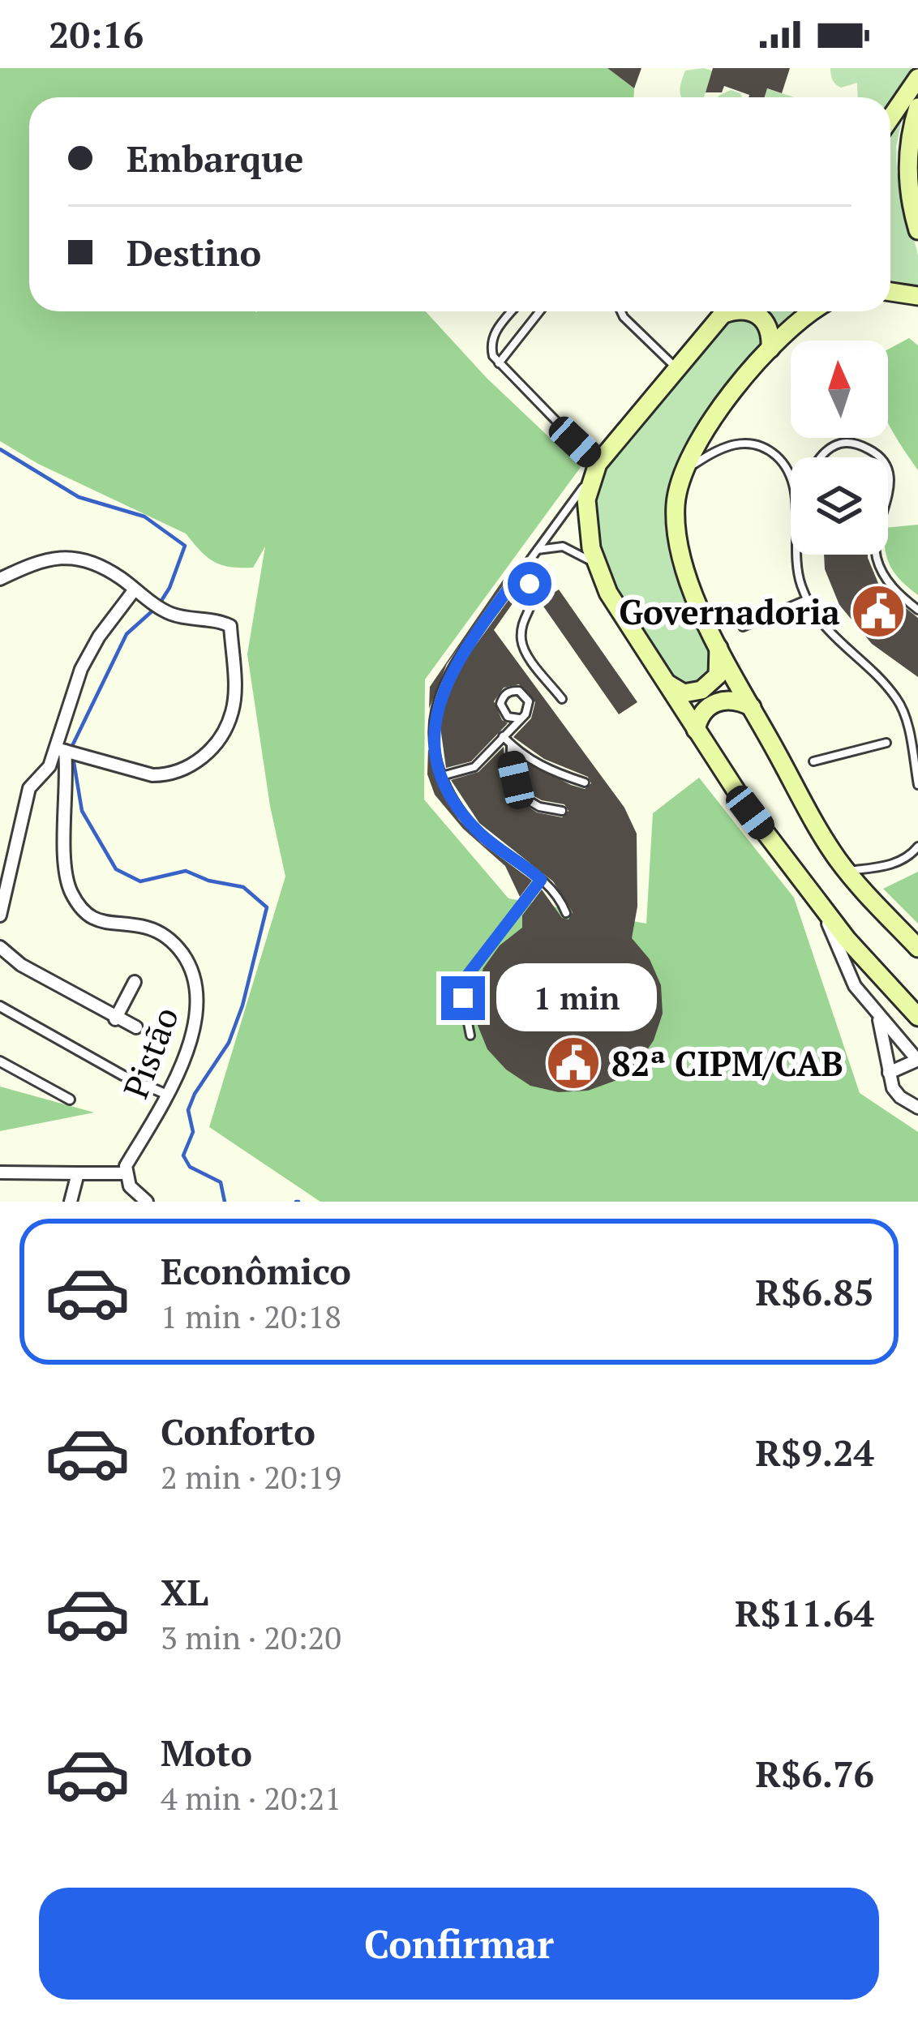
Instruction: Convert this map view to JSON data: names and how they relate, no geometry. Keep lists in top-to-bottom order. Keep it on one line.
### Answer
{"streets":{"street":["Pistão"]},"places":{"public building":["Governadoria","82ª CIPM/CAB"]},"north":"top","page":{"status":"20:16","banner":["Embarque","Destino"],"bubble":"1 min","list":[{"name":"Econômico","note":"1 min · 20:18","value":"R$6.85"},{"name":"Conforto","note":"2 min · 20:19","value":"R$9.24"},{"name":"XL","note":"3 min · 20:20","value":"R$11.64"},{"name":"Moto","note":"4 min · 20:21","value":"R$6.76"}],"buttons":"Confirmar"}}
